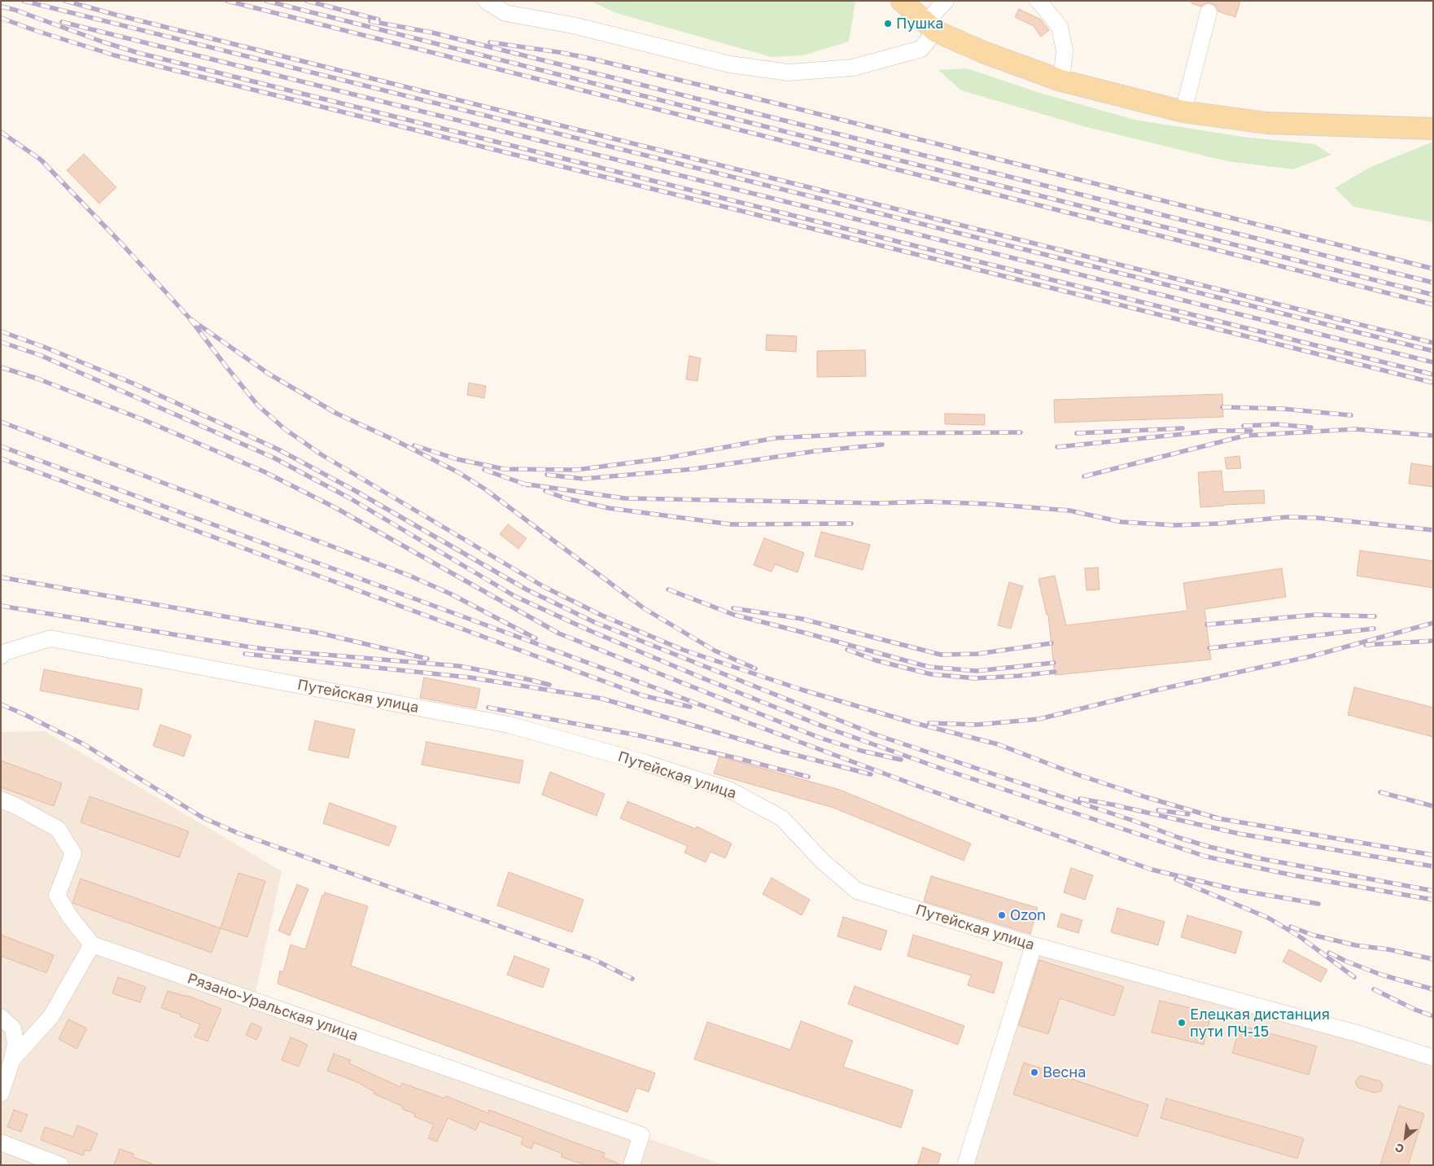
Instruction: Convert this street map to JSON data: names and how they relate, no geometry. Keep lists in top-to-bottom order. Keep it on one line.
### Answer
{"streets":{"street":["Путейская улица","Рязано-Уральская улица"]},"places":["Пушка","Ozon","Елецкая дистанция пути ПЧ-15","Весна"],"north":"bottom left"}
